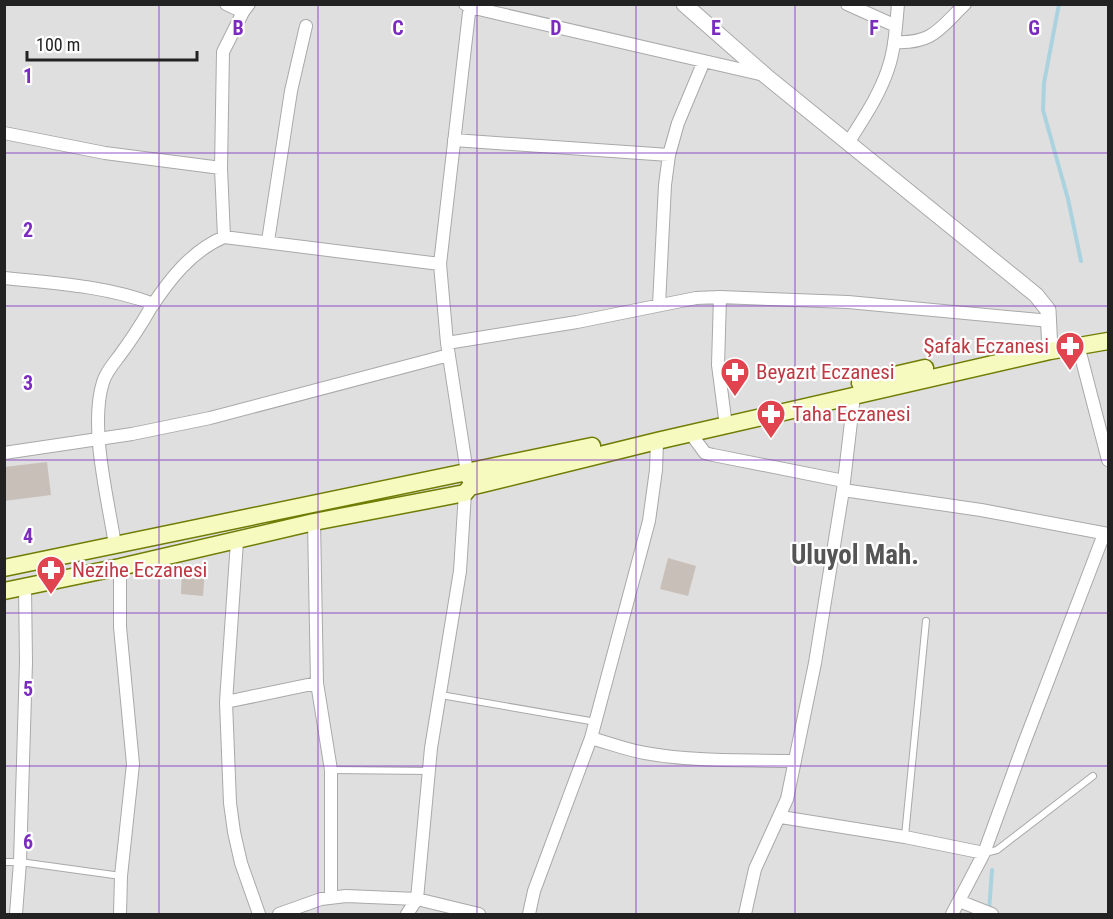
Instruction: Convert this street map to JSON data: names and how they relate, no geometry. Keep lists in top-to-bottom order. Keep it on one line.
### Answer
{"districts":["Uluyol Mah."],"places":{"pharmacy":["Şafak Eczanesi","Beyazıt Eczanesi","Taha Eczanesi","Nezihe Eczanesi"]},"scale_bar":"100 m","grid":{"columns":["B","C","D","E","F","G"],"rows":["1","2","3","4","5","6"]}}
